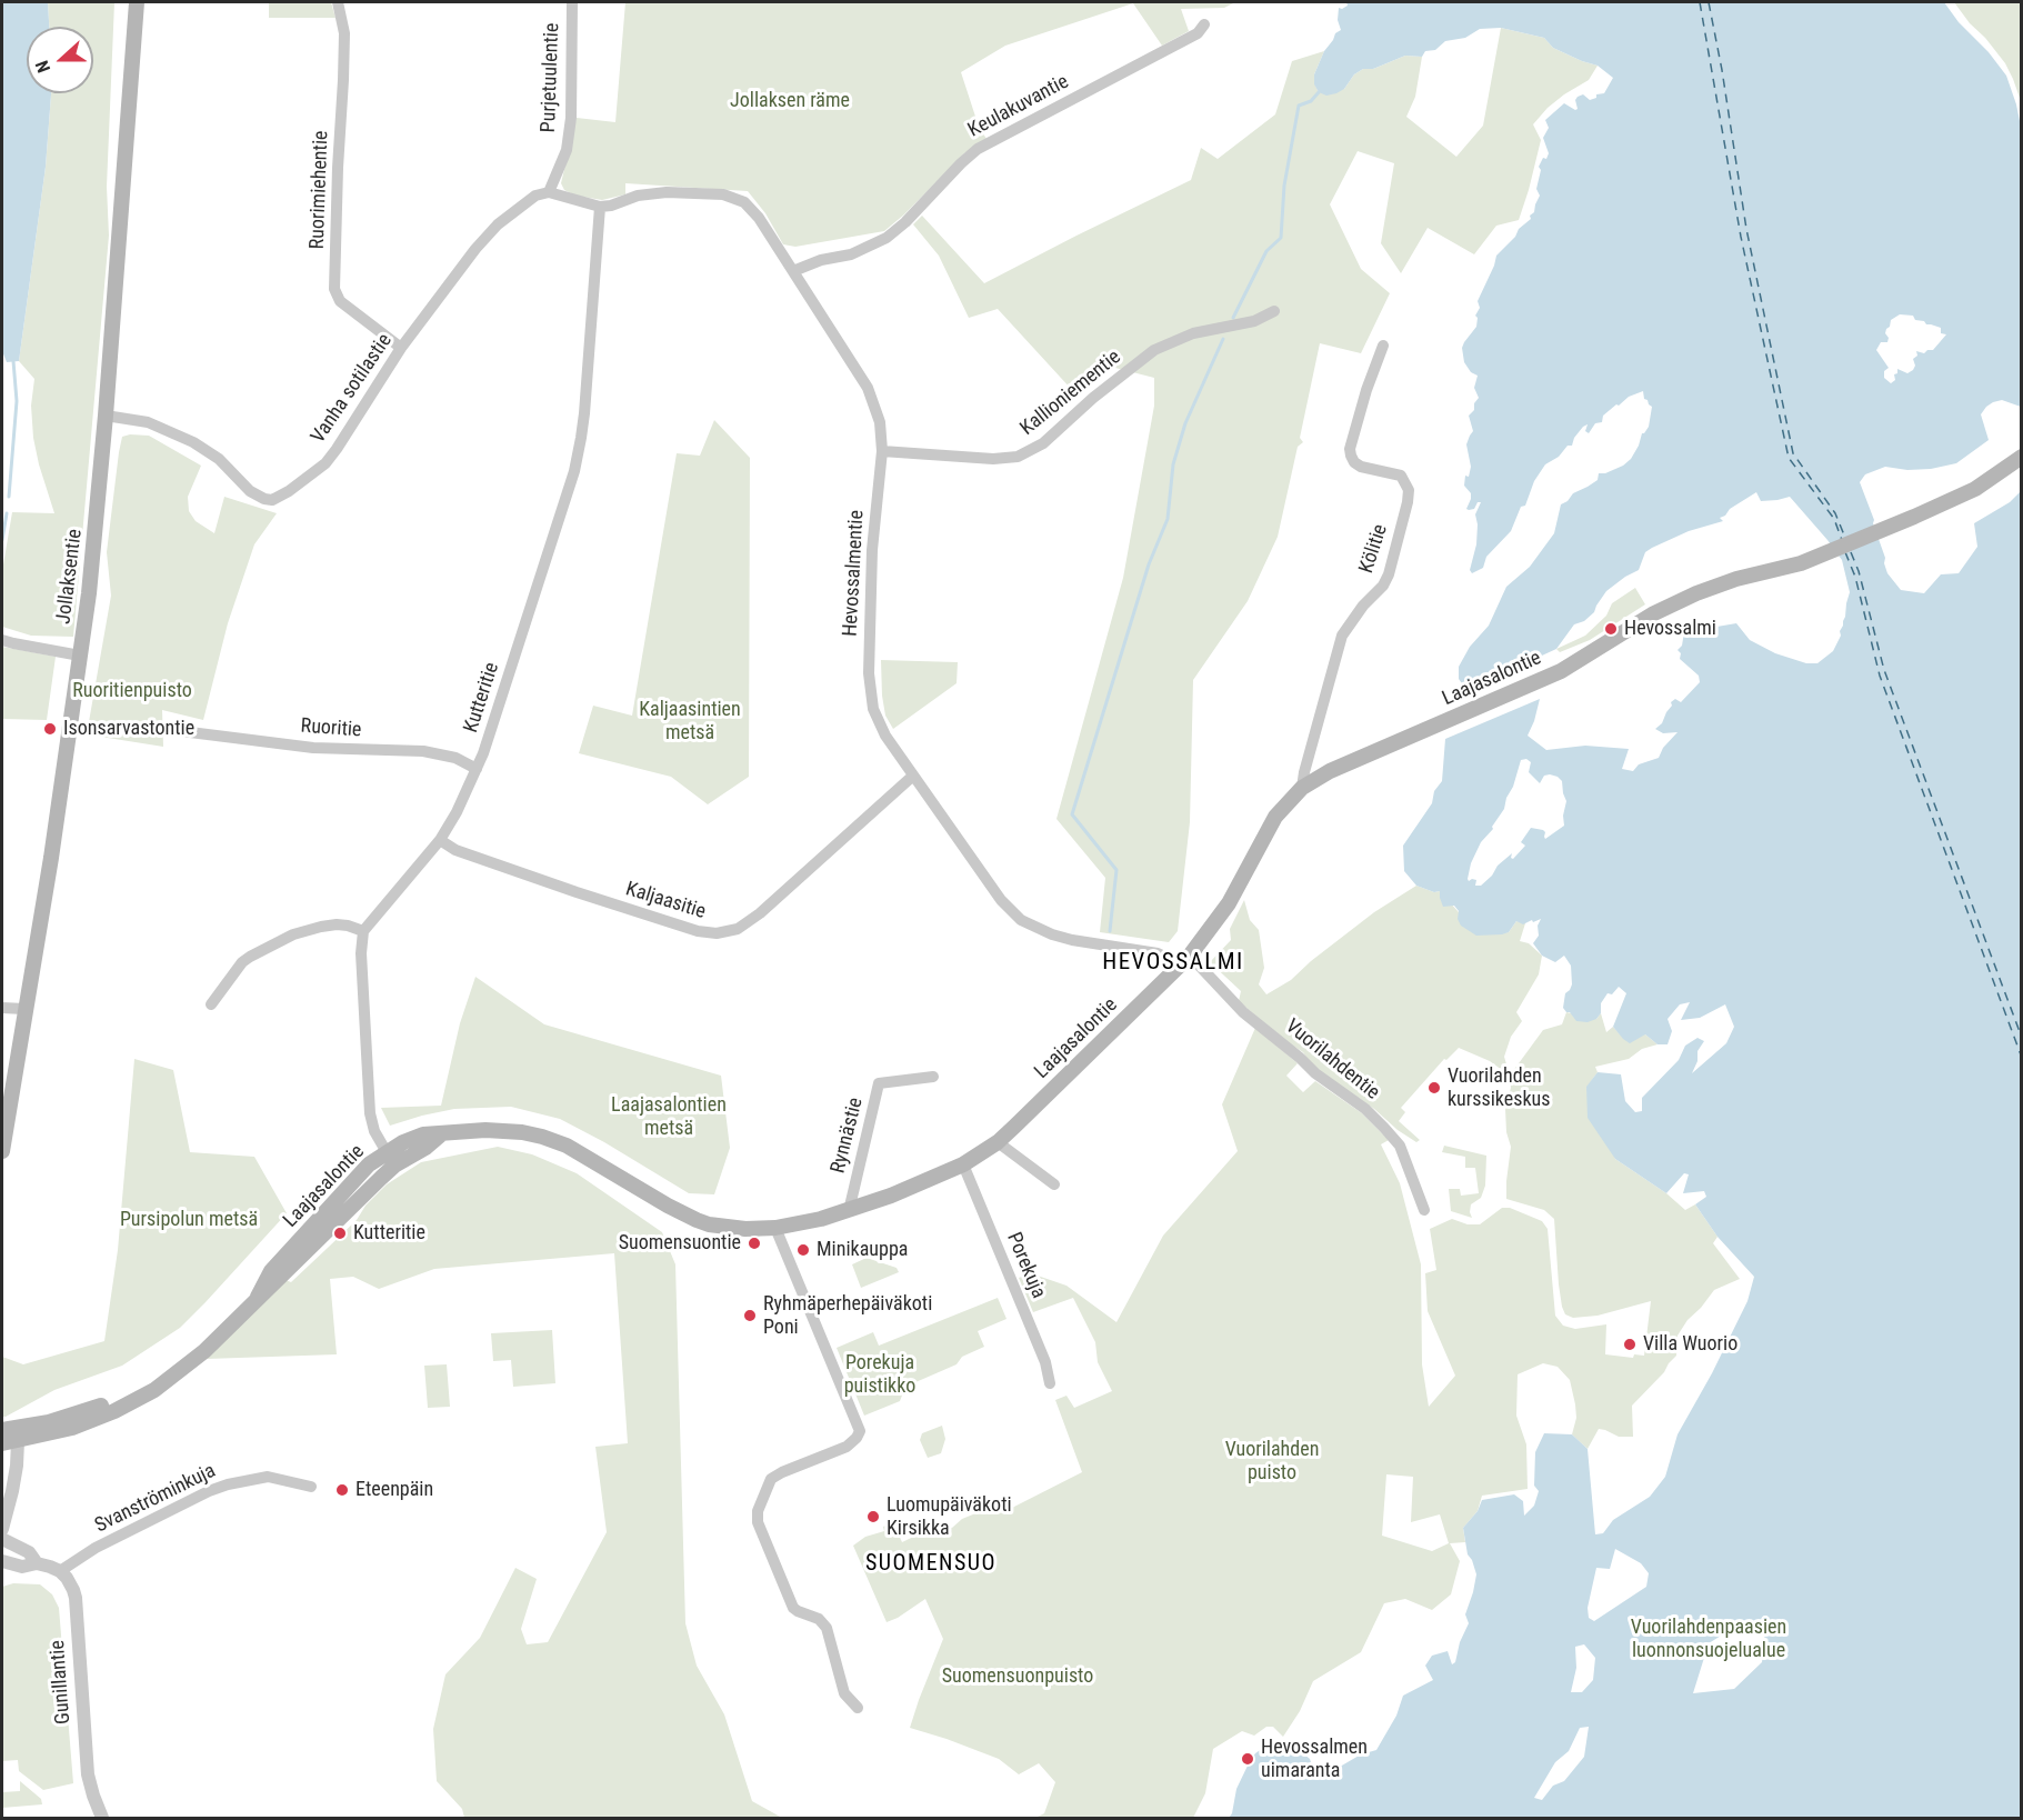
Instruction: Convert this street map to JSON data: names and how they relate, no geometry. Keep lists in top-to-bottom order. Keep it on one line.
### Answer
{"streets":{"main road":["Jollaksentie","Laajasalontie"],"street":["Purjetuulentie","Keulakuvantie","Ruorimiehentie","Vanha sotilastie","Kallioniementie","Kölitie","Hevossalmentie","Kutteritie","Ruoritie","Kaljaasitie","Vuorilahdentie","Rynnästie","Porekuja","Svanströminkuja","Gunillantie"]},"crossings":[["Purjetuulentie","Vanha sotilastie"],["Keulakuvantie","Hevossalmentie"],["Ruorimiehentie","Vanha sotilastie"],["Vanha sotilastie","Jollaksentie"],["Kallioniementie","Hevossalmentie"],["Kölitie","Laajasalontie"],["Hevossalmentie","Laajasalontie"],["Hevossalmentie","Kutteritie"],["Hevossalmentie","Kaljaasitie"],["Hevossalmentie","Vuorilahdentie"],["Laajasalontie","Vuorilahdentie"],["Laajasalontie","Rynnästie"],["Laajasalontie","Porekuja"],["Kutteritie","Ruoritie"],["Kutteritie","Kaljaasitie"],["Svanströminkuja","Gunillantie"]],"districts":["HEVOSSALMI","SUOMENSUO"],"parks":["Jollaksen räme","Ruoritienpuisto","Kaljaasintien metsä","Laajasalontien metsä","Pursipolun metsä","Porekuja puistikko","Vuorilahden puisto","Vuorilahdenpaasien luonnonsuojelualue","Suomensuonpuisto"],"places":["Hevossalmi","Isonsarvastontie","Vuorilahden kurssikeskus","Kutteritie","Suomensuontie","Minikauppa","Ryhmäperhepäiväkoti Poni","Villa Wuorio","Eteenpäin","Luomupäiväkoti Kirsikka","Hevossalmen uimaranta"],"north":"left"}
